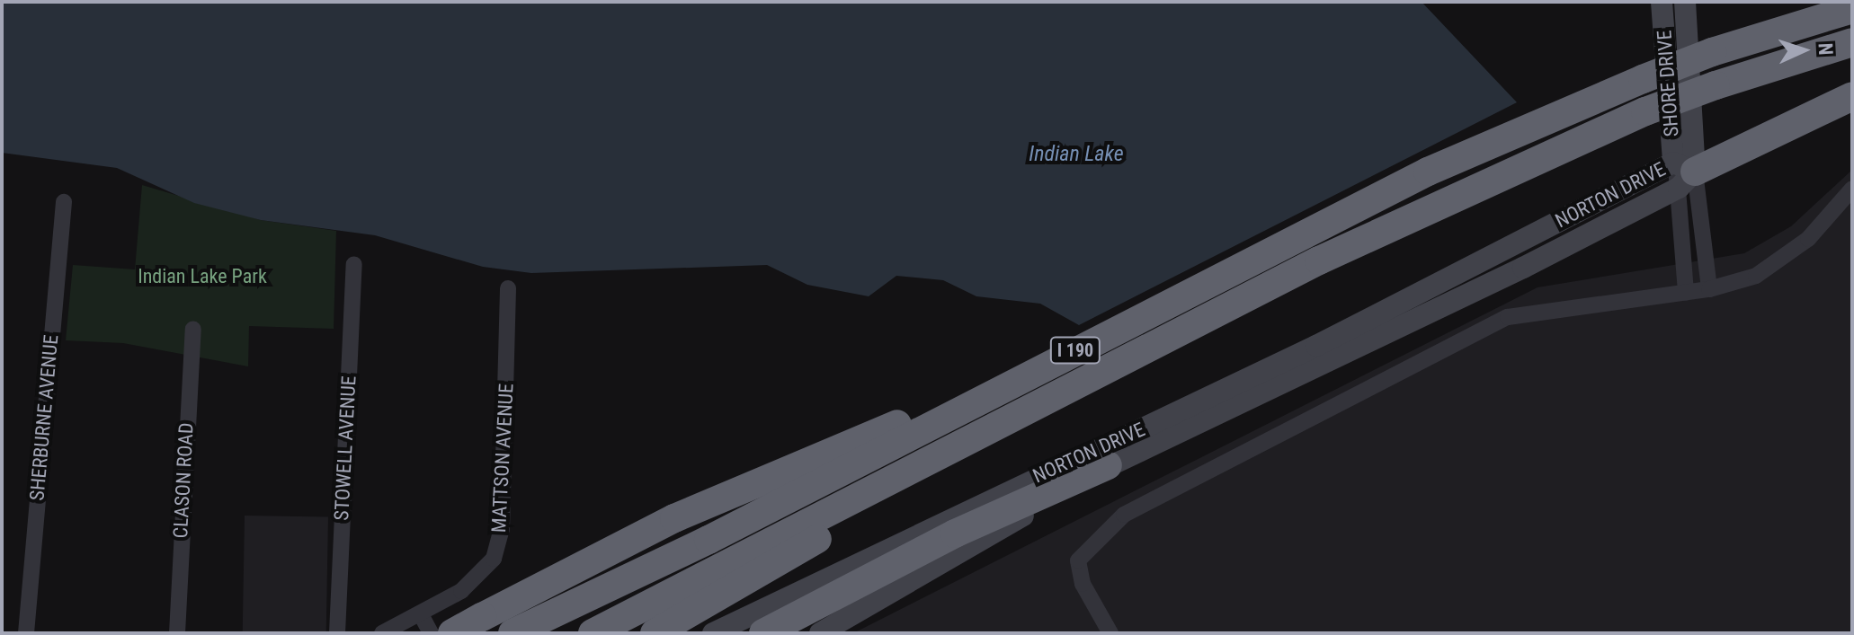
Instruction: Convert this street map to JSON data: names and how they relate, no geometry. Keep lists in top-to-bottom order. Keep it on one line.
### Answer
{"streets":{"highway":["I 190"],"main road":["SHORE DRIVE","NORTON DRIVE"],"street":["SHERBURNE AVENUE","STOWELL AVENUE","MATTSON AVENUE","CLASON ROAD"]},"crossings":[["SHORE DRIVE","NORTON DRIVE"]],"water":["Indian Lake"],"parks":["Indian Lake Park"],"north":"right"}
